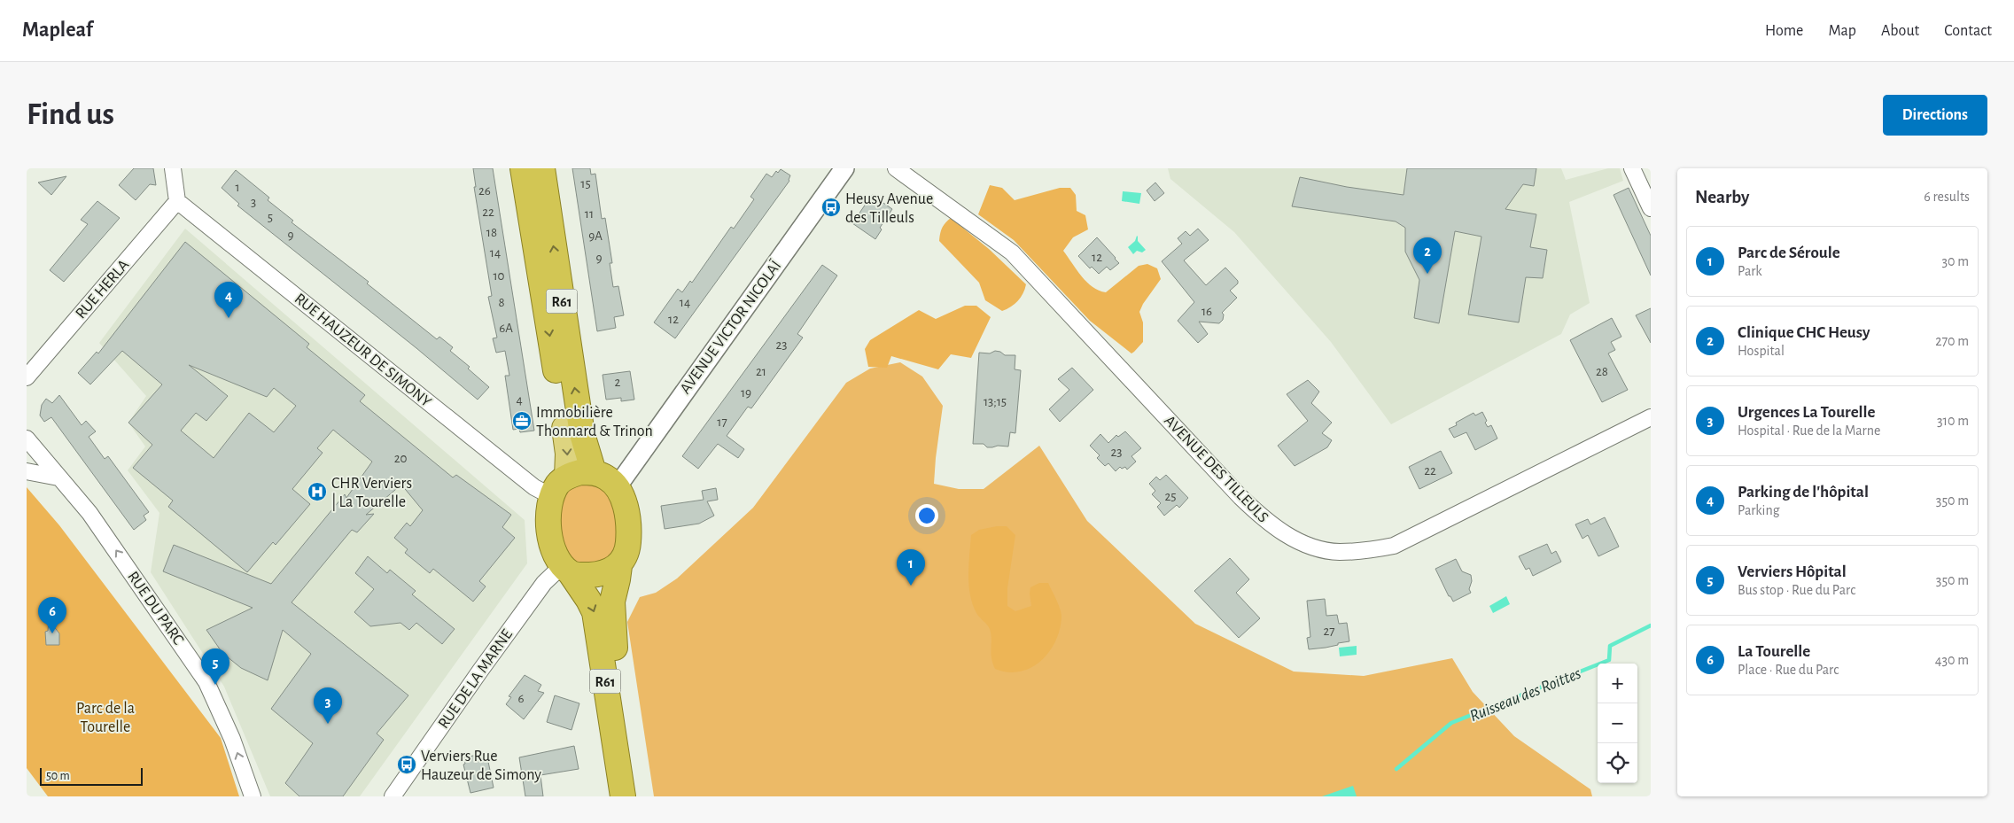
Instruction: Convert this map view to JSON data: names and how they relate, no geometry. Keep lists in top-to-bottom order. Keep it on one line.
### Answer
{"streets":{"highway":["R61"],"street":["RUE HERLA","AVENUE VICTOR NICOLAÏ","RUE HAUZEUR DE SIMONY","AVENUE DES TILLEULS","RUE DU PARC","RUE DE LA MARNE"]},"crossings":[["RUE HERLA","RUE HAUZEUR DE SIMONY"],["R61","AVENUE VICTOR NICOLAÏ"],["R61","RUE HAUZEUR DE SIMONY"],["R61","RUE DE LA MARNE"],["AVENUE VICTOR NICOLAÏ","RUE HAUZEUR DE SIMONY"],["AVENUE VICTOR NICOLAÏ","RUE DE LA MARNE"],["RUE HAUZEUR DE SIMONY","RUE DE LA MARNE"]],"one_way":["RUE DU PARC"],"water":["Ruisseau des Roittes"],"parks":["Parc de la Tourelle"],"places":{"bus stop":["Heusy Avenue des Tilleuls","Verviers Rue Hauzeur de Simony"],"office":["Immobilière Thonnard & Trinon"],"hospital":["CHR Verviers | La Tourelle"]},"house_numbers":["15","1","26","3","22","11","5","18","9","9A","14","12","9","10","8","14","16","12","6A","23","21","28","2","19","4","13;15","17","23","20","22","25","27","6"],"scale_bar":"50 m","page":{"header":"Mapleaf","nav":["Home","Map","About","Contact"],"buttons":"Directions","title":"Find us","heading":["Nearby","6 results"],"list":[{"mark":"1","name":"Parc de Séroule","note":"Park","value":"30 m"},{"mark":"2","name":"Clinique CHC Heusy","note":"Hospital","value":"270 m"},{"mark":"3","name":"Urgences La Tourelle","note":"Hospital · Rue de la Marne","value":"310 m"},{"mark":"4","name":"Parking de l'hôpital","note":"Parking","value":"350 m"},{"mark":"5","name":"Verviers Hôpital","note":"Bus stop · Rue du Parc","value":"350 m"},{"mark":"6","name":"La Tourelle","note":"Place · Rue du Parc","value":"430 m"}],"pins":["2","4","1","6","5","3"],"map_buttons":["+","−"],"scale":"50 m"}}
